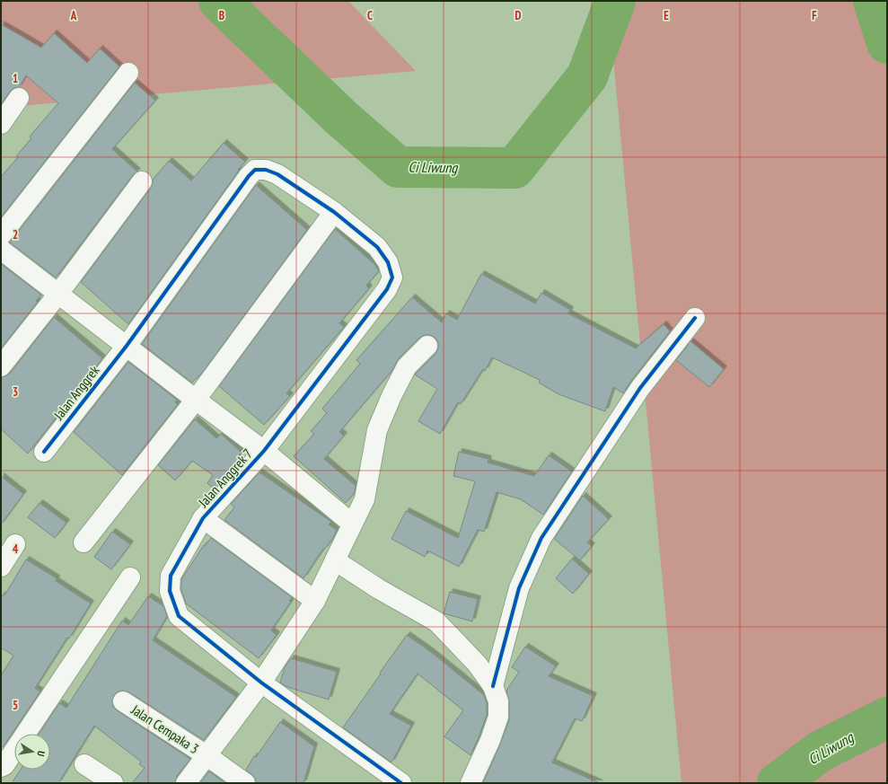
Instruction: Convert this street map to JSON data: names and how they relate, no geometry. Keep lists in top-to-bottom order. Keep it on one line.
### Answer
{"streets":{"street":["Jalan Anggrek","Jalan Anggrek 7","Jalan Cempaka 3"]},"crossings":[["Jalan Anggrek","Jalan Anggrek 7"]],"water":["Ci Liwung"],"north":"right","grid":{"columns":["A","B","C","D","E","F"],"rows":["1","2","3","4","5"]}}
